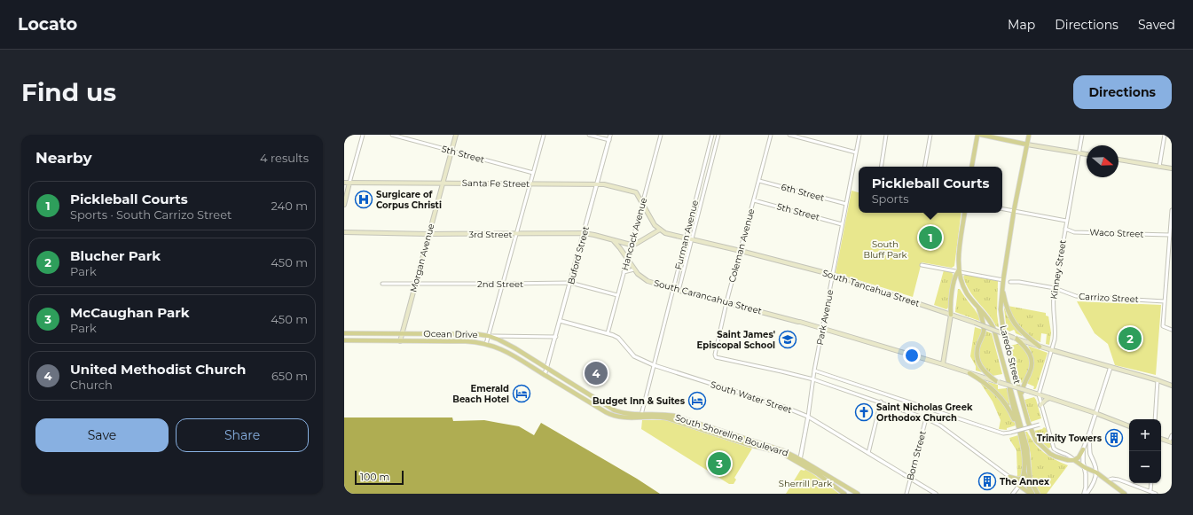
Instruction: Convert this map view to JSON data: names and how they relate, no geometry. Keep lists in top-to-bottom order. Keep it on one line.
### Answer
{"streets":{"main road":["Santa Fe Street","3rd Street","Morgan Avenue","South Tancahua Street","South Carancahua Street","Ocean Drive","Laredo Street","South Shoreline Boulevard"],"street":["5th Street","6th Street","Waco Street","Hancock Avenue","Furman Avenue","Coleman Avenue","Buford Street","Kinney Street","2nd Street","Carrizo Street","Park Avenue","South Water Street","Born Street"]},"crossings":[["5th Street","Coleman Avenue"],["5th Street","Morgan Avenue"],["5th Street","Park Avenue"],["Santa Fe Street","Buford Street"],["Santa Fe Street","Morgan Avenue"],["6th Street","Coleman Avenue"],["6th Street","Park Avenue"],["Waco Street","Kinney Street"],["3rd Street","Hancock Avenue"],["3rd Street","Buford Street"],["3rd Street","Morgan Avenue"],["Hancock Avenue","2nd Street"],["Hancock Avenue","South Carancahua Street"],["Hancock Avenue","South Water Street"],["Furman Avenue","South Tancahua Street"],["Furman Avenue","South Carancahua Street"],["Furman Avenue","South Water Street"],["Furman Avenue","South Shoreline Boulevard"],["Coleman Avenue","South Tancahua Street"],["Coleman Avenue","South Carancahua Street"],["Coleman Avenue","Park Avenue"],["Buford Street","2nd Street"],["Buford Street","Ocean Drive"],["Buford Street","South Water Street"],["Buford Street","South Shoreline Boulevard"],["Morgan Avenue","2nd Street"],["Morgan Avenue","Ocean Drive"],["Kinney Street","South Tancahua Street"],["Kinney Street","South Carancahua Street"],["Kinney Street","Carrizo Street"],["Kinney Street","Laredo Street"],["South Tancahua Street","Park Avenue"],["South Carancahua Street","Park Avenue"],["Park Avenue","South Water Street"],["Park Avenue","South Shoreline Boulevard"],["Ocean Drive","South Shoreline Boulevard"],["South Water Street","Born Street"]],"parks":["South Bluff Park","Sherrill Park"],"places":{"hospital":["Surgicare of Corpus Christi"],"school or university":["Saint James' Episcopal School"],"hotel":["Emerald Beach Hotel","Budget Inn & Suites"],"church":["Saint Nicholas Greek Orthodox Church"],"building":["Trinity Towers","The Annex"]},"scale_bar":"100 m","north":"right","page":{"header":"Locato","nav":["Map","Directions","Saved"],"buttons":["Directions",["Save","Share"]],"title":"Find us","heading":["Nearby","4 results"],"popup":["Pickleball Courts","Sports"],"list":[{"mark":"1","name":"Pickleball Courts","note":"Sports · South Carrizo Street","value":"240 m"},{"mark":"2","name":"Blucher Park","note":"Park","value":"450 m"},{"mark":"3","name":"McCaughan Park","note":"Park","value":"450 m"},{"mark":"4","name":"United Methodist Church","note":"Church","value":"650 m"}],"pins":["1","2","4","3"],"map_buttons":["+","−"],"scale":"100 m"}}
